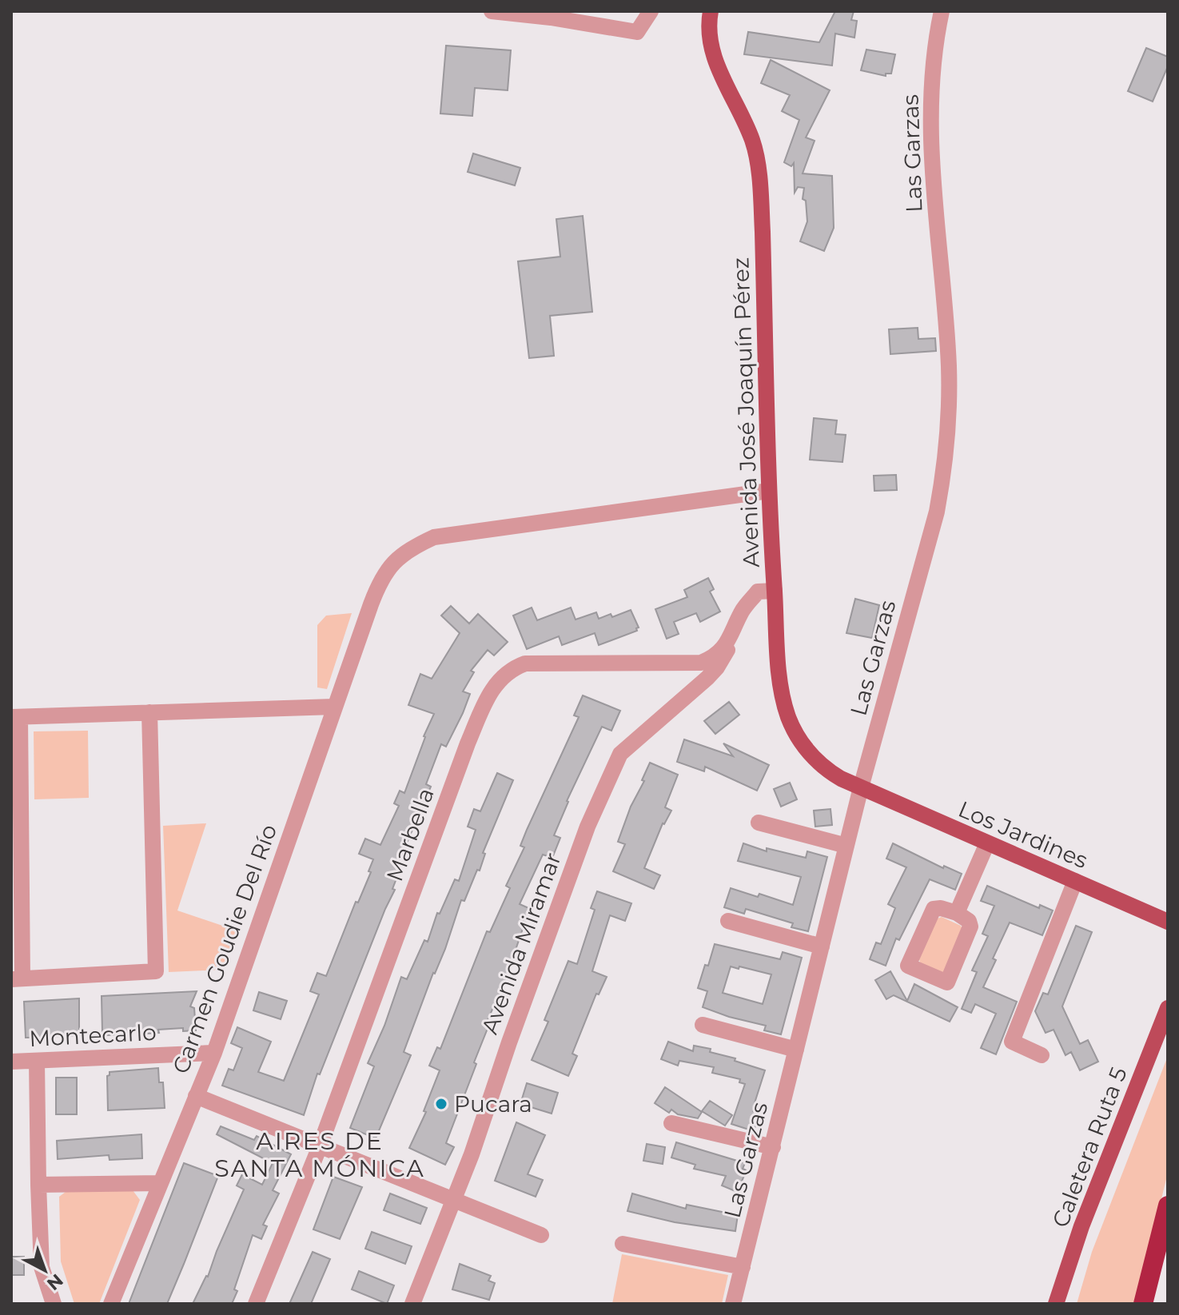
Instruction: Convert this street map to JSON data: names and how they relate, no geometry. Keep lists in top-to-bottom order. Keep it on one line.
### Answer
{"streets":{"main road":["Avenida José Joaquín Pérez","Los Jardines","Caletera Ruta 5"],"street":["Las Garzas","Marbella","Avenida Miramar","Carmen Goudie Del Río","Montecarlo"]},"crossings":[["Las Garzas","Avenida José Joaquín Pérez"],["Las Garzas","Los Jardines"],["Avenida José Joaquín Pérez","Marbella"],["Avenida José Joaquín Pérez","Los Jardines"],["Avenida José Joaquín Pérez","Carmen Goudie Del Río"],["Marbella","Avenida Miramar"],["Carmen Goudie Del Río","Montecarlo"]],"districts":["AIRES DE SANTA MÓNICA"],"places":["Pucara"],"north":"bottom right"}
